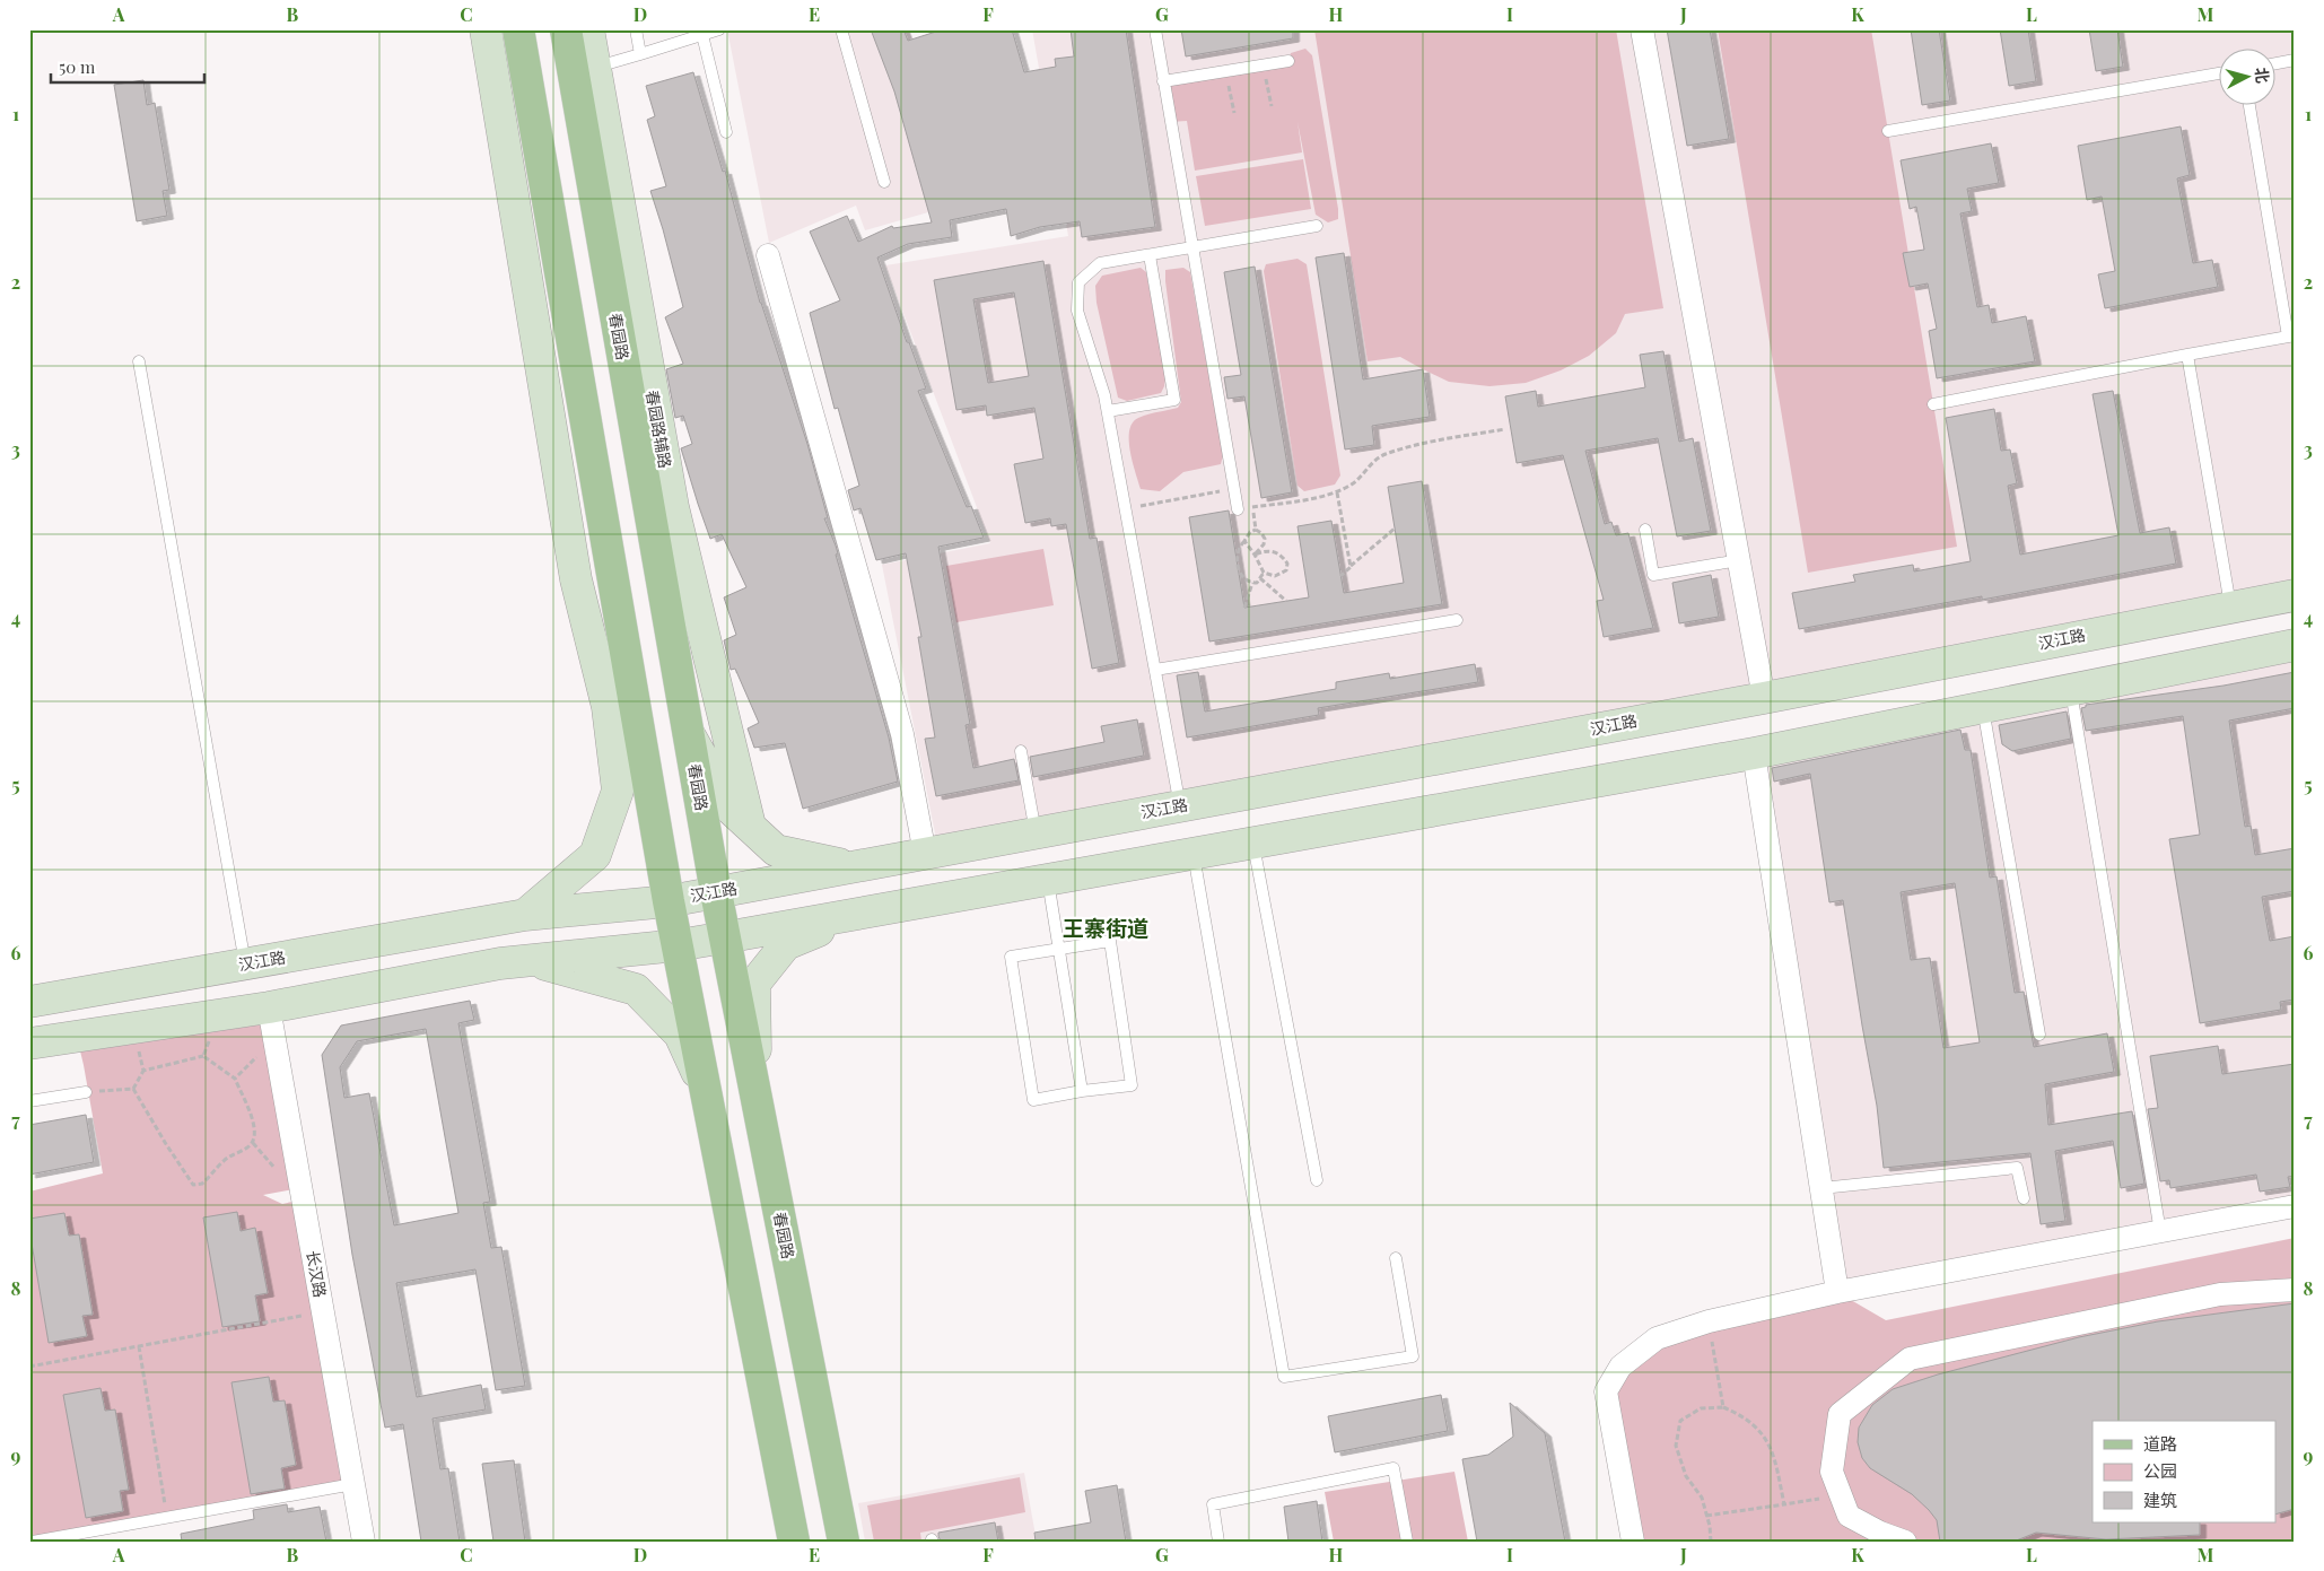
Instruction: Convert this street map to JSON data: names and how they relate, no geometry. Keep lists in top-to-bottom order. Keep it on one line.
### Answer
{"streets":{"main road":["春园路","春园路辅路","汉江路"],"street":["长汉路"]},"crossings":[["春园路","汉江路"]],"districts":["王寨街道"],"legend":["道路","公园","建筑"],"scale_bar":"50 m","north":"right","grid":{"columns":["A","B","C","D","E","F","G","H","I","J","K","L","M"],"rows":["1","2","3","4","5","6","7","8","9"]}}
